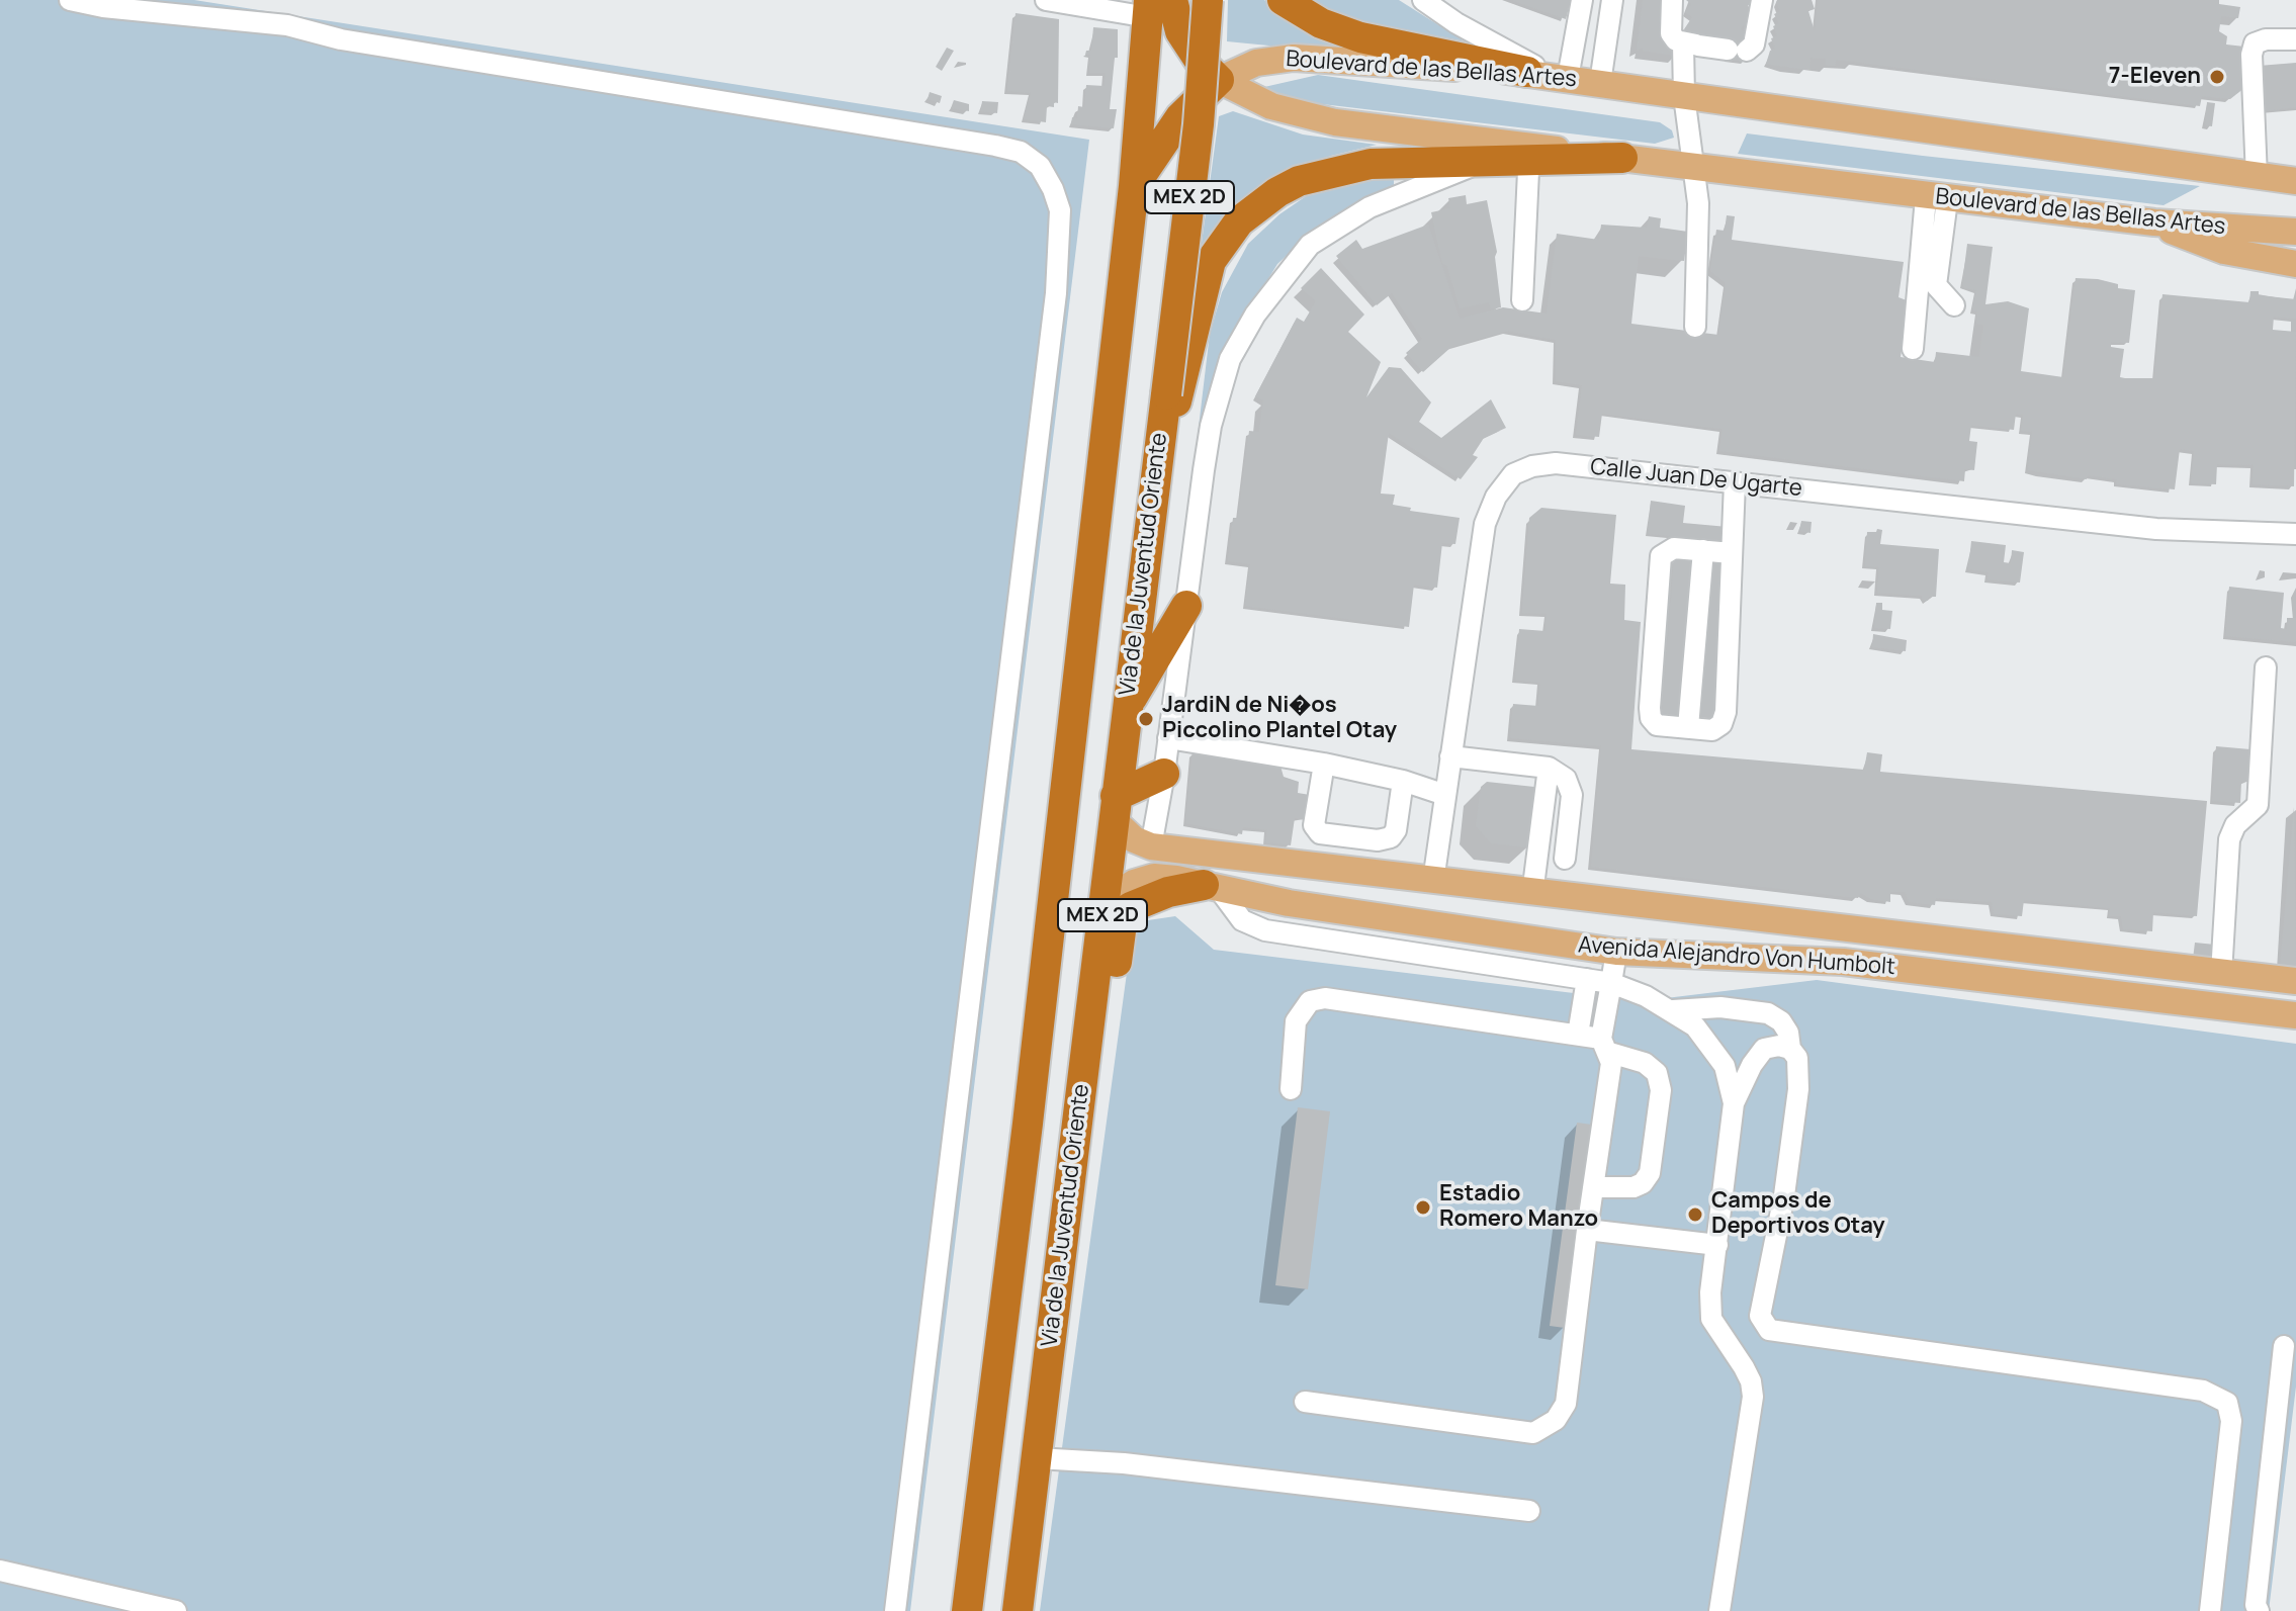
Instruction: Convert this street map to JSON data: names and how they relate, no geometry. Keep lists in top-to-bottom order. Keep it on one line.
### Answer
{"streets":{"highway":["MEX 2D","Via de la Juventud Oriente"],"main road":["Boulevard de las Bellas Artes","Avenida Alejandro Von Humbolt"],"street":["Calle Juan De Ugarte"]},"crossings":[["Calle Juan De Ugarte","Avenida Alejandro Von Humbolt"],["Via de la Juventud Oriente","Avenida Alejandro Von Humbolt"]],"places":["7-Eleven","JardiN de Ni�os Piccolino Plantel Otay","Estadio Romero Manzo","Campos de Deportivos Otay"]}
